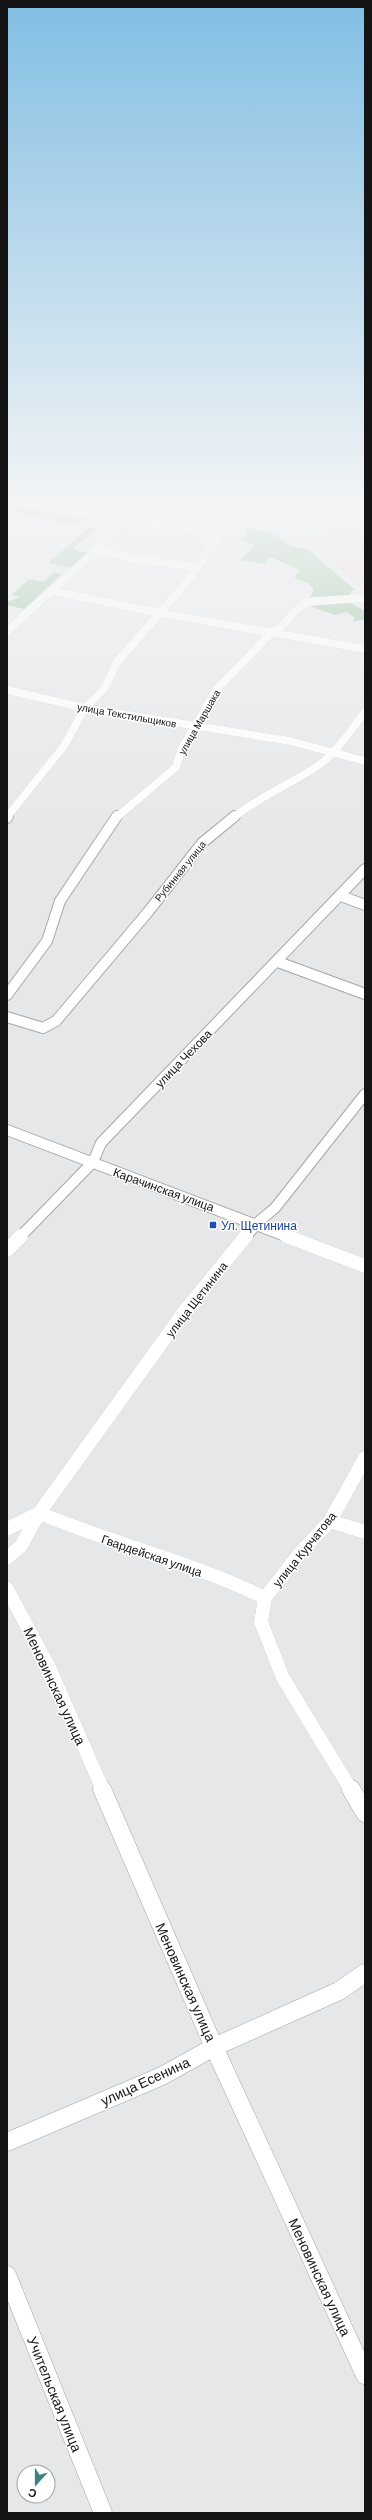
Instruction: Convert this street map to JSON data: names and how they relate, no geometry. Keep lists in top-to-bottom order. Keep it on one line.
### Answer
{"streets":{"street":["улица Текстильщиков","улица Маршака","Рубинная улица","улица Чехова","Карачинская улица","улица Щетинина","улица Курчатова","Гвардейская улица","Меновинская улица","улица Есенина","Учительская улица"]},"crossings":[["улица Текстильщиков","улица Маршака"],["улица Текстильщиков","Рубинная улица"],["улица Чехова","Карачинская улица"],["Карачинская улица","улица Щетинина"],["улица Щетинина","Гвардейская улица"],["улица Курчатова","Гвардейская улица"],["Меновинская улица","улица Есенина"]],"places":{"transit":["Ул. Щетинина"]},"north":"bottom"}
